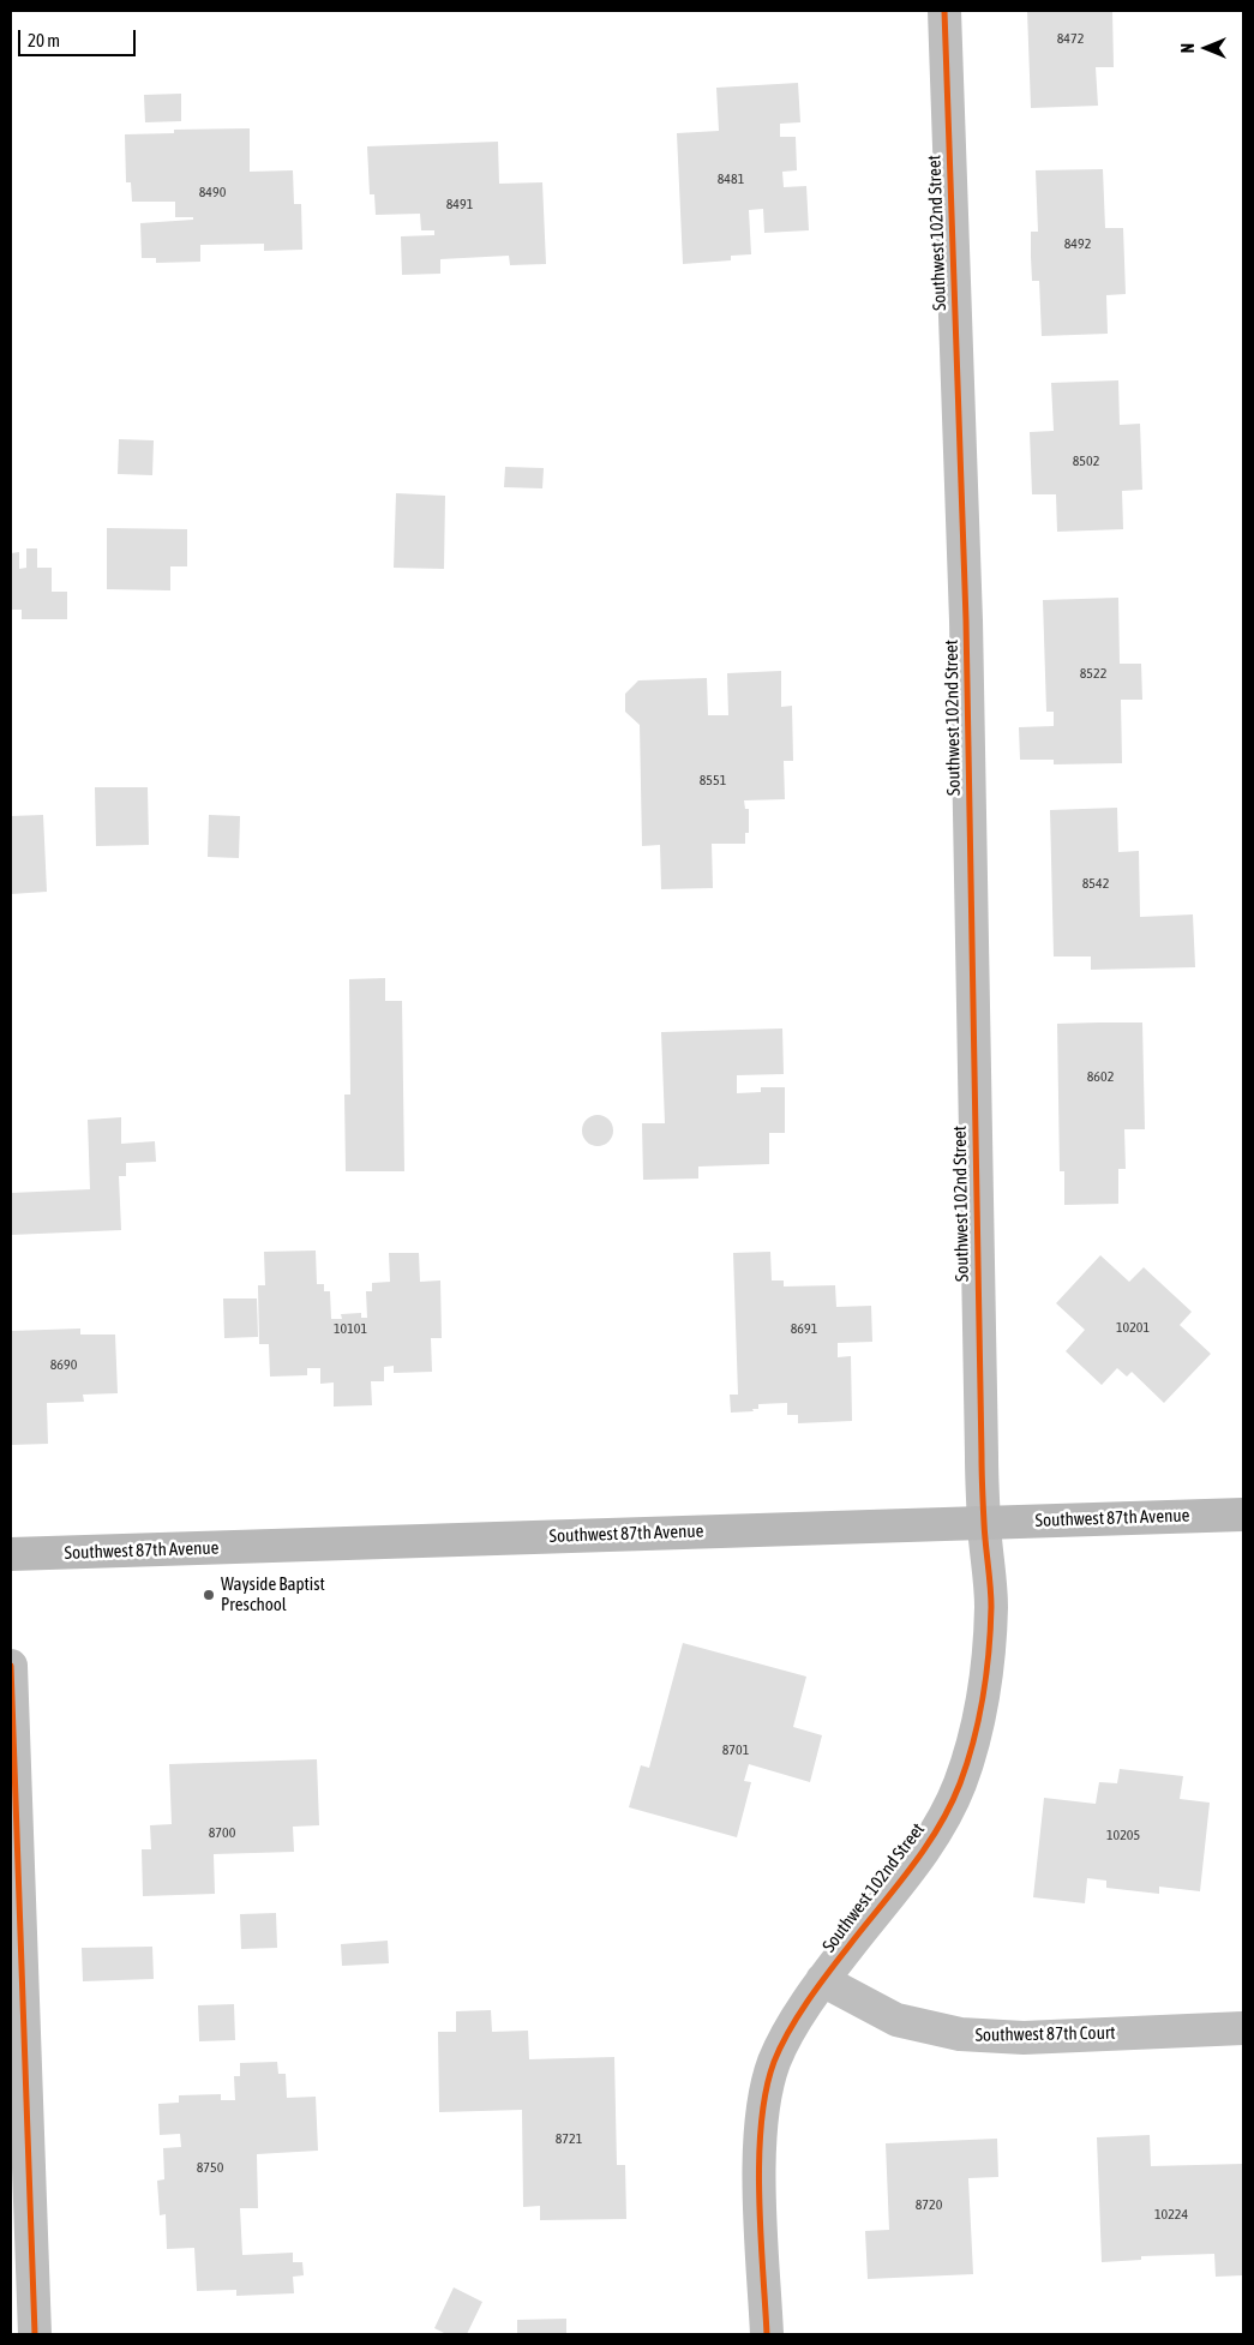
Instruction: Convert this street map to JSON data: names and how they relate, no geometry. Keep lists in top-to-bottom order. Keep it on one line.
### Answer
{"streets":{"main road":["Southwest 87th Avenue"],"street":["Southwest 102nd Street","Southwest 87th Court"]},"crossings":[["Southwest 102nd Street","Southwest 87th Avenue"],["Southwest 102nd Street","Southwest 87th Court"]],"places":["Wayside Baptist Preschool"],"house_numbers":["8472","8481","8490","8491","8492","8502","8522","8551","8542","8602","10201","10101","8691","8690","8701","8700","10205","8721","8750","8720","10224"],"scale_bar":"20 m","north":"left"}
